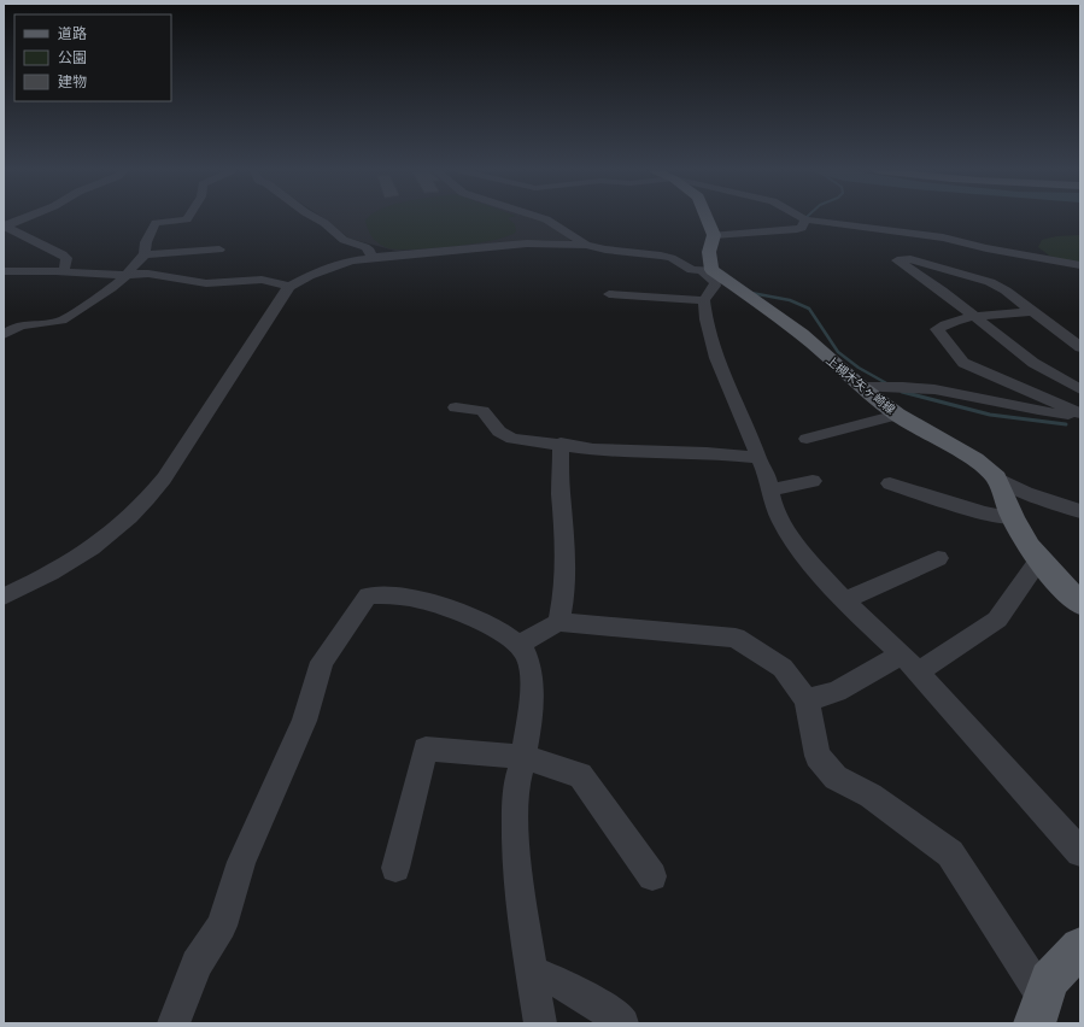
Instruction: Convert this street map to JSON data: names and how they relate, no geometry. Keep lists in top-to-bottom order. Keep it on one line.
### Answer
{"streets":{"main road":["上槻木矢ヶ崎線"]},"legend":["道路","公園","建物"]}
